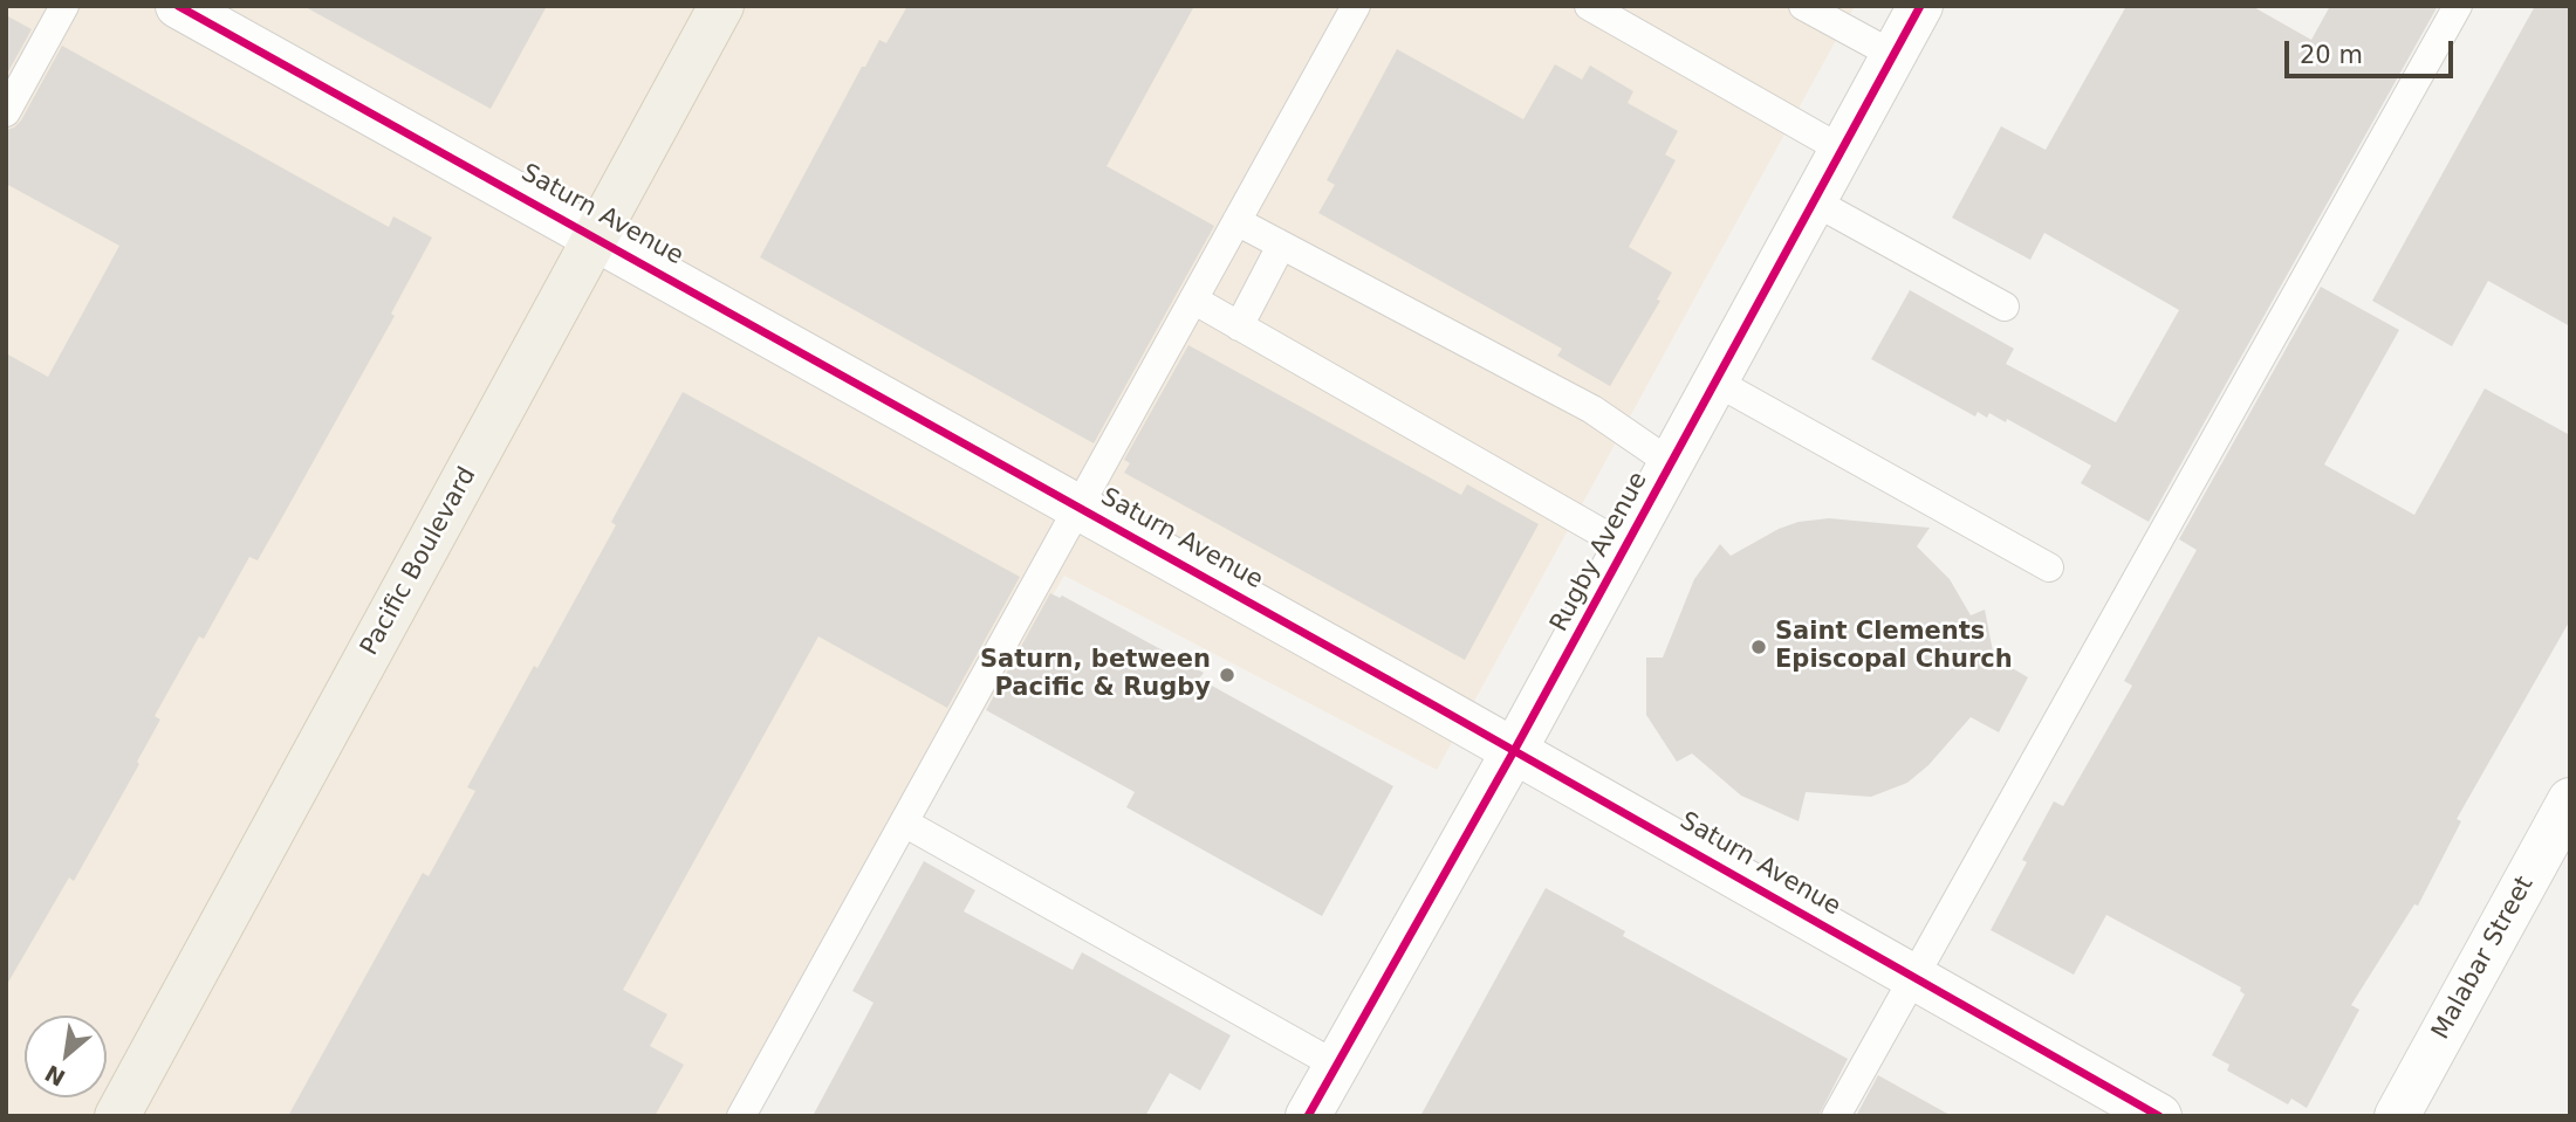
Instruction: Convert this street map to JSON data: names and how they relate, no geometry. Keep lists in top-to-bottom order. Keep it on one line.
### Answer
{"streets":{"main road":["Pacific Boulevard"],"street":["Saturn Avenue","Rugby Avenue","Malabar Street"]},"crossings":[["Saturn Avenue","Rugby Avenue"],["Saturn Avenue","Pacific Boulevard"]],"places":["Saint Clements Episcopal Church","Saturn, between Pacific & Rugby"],"scale_bar":"20 m","north":"bottom left"}
